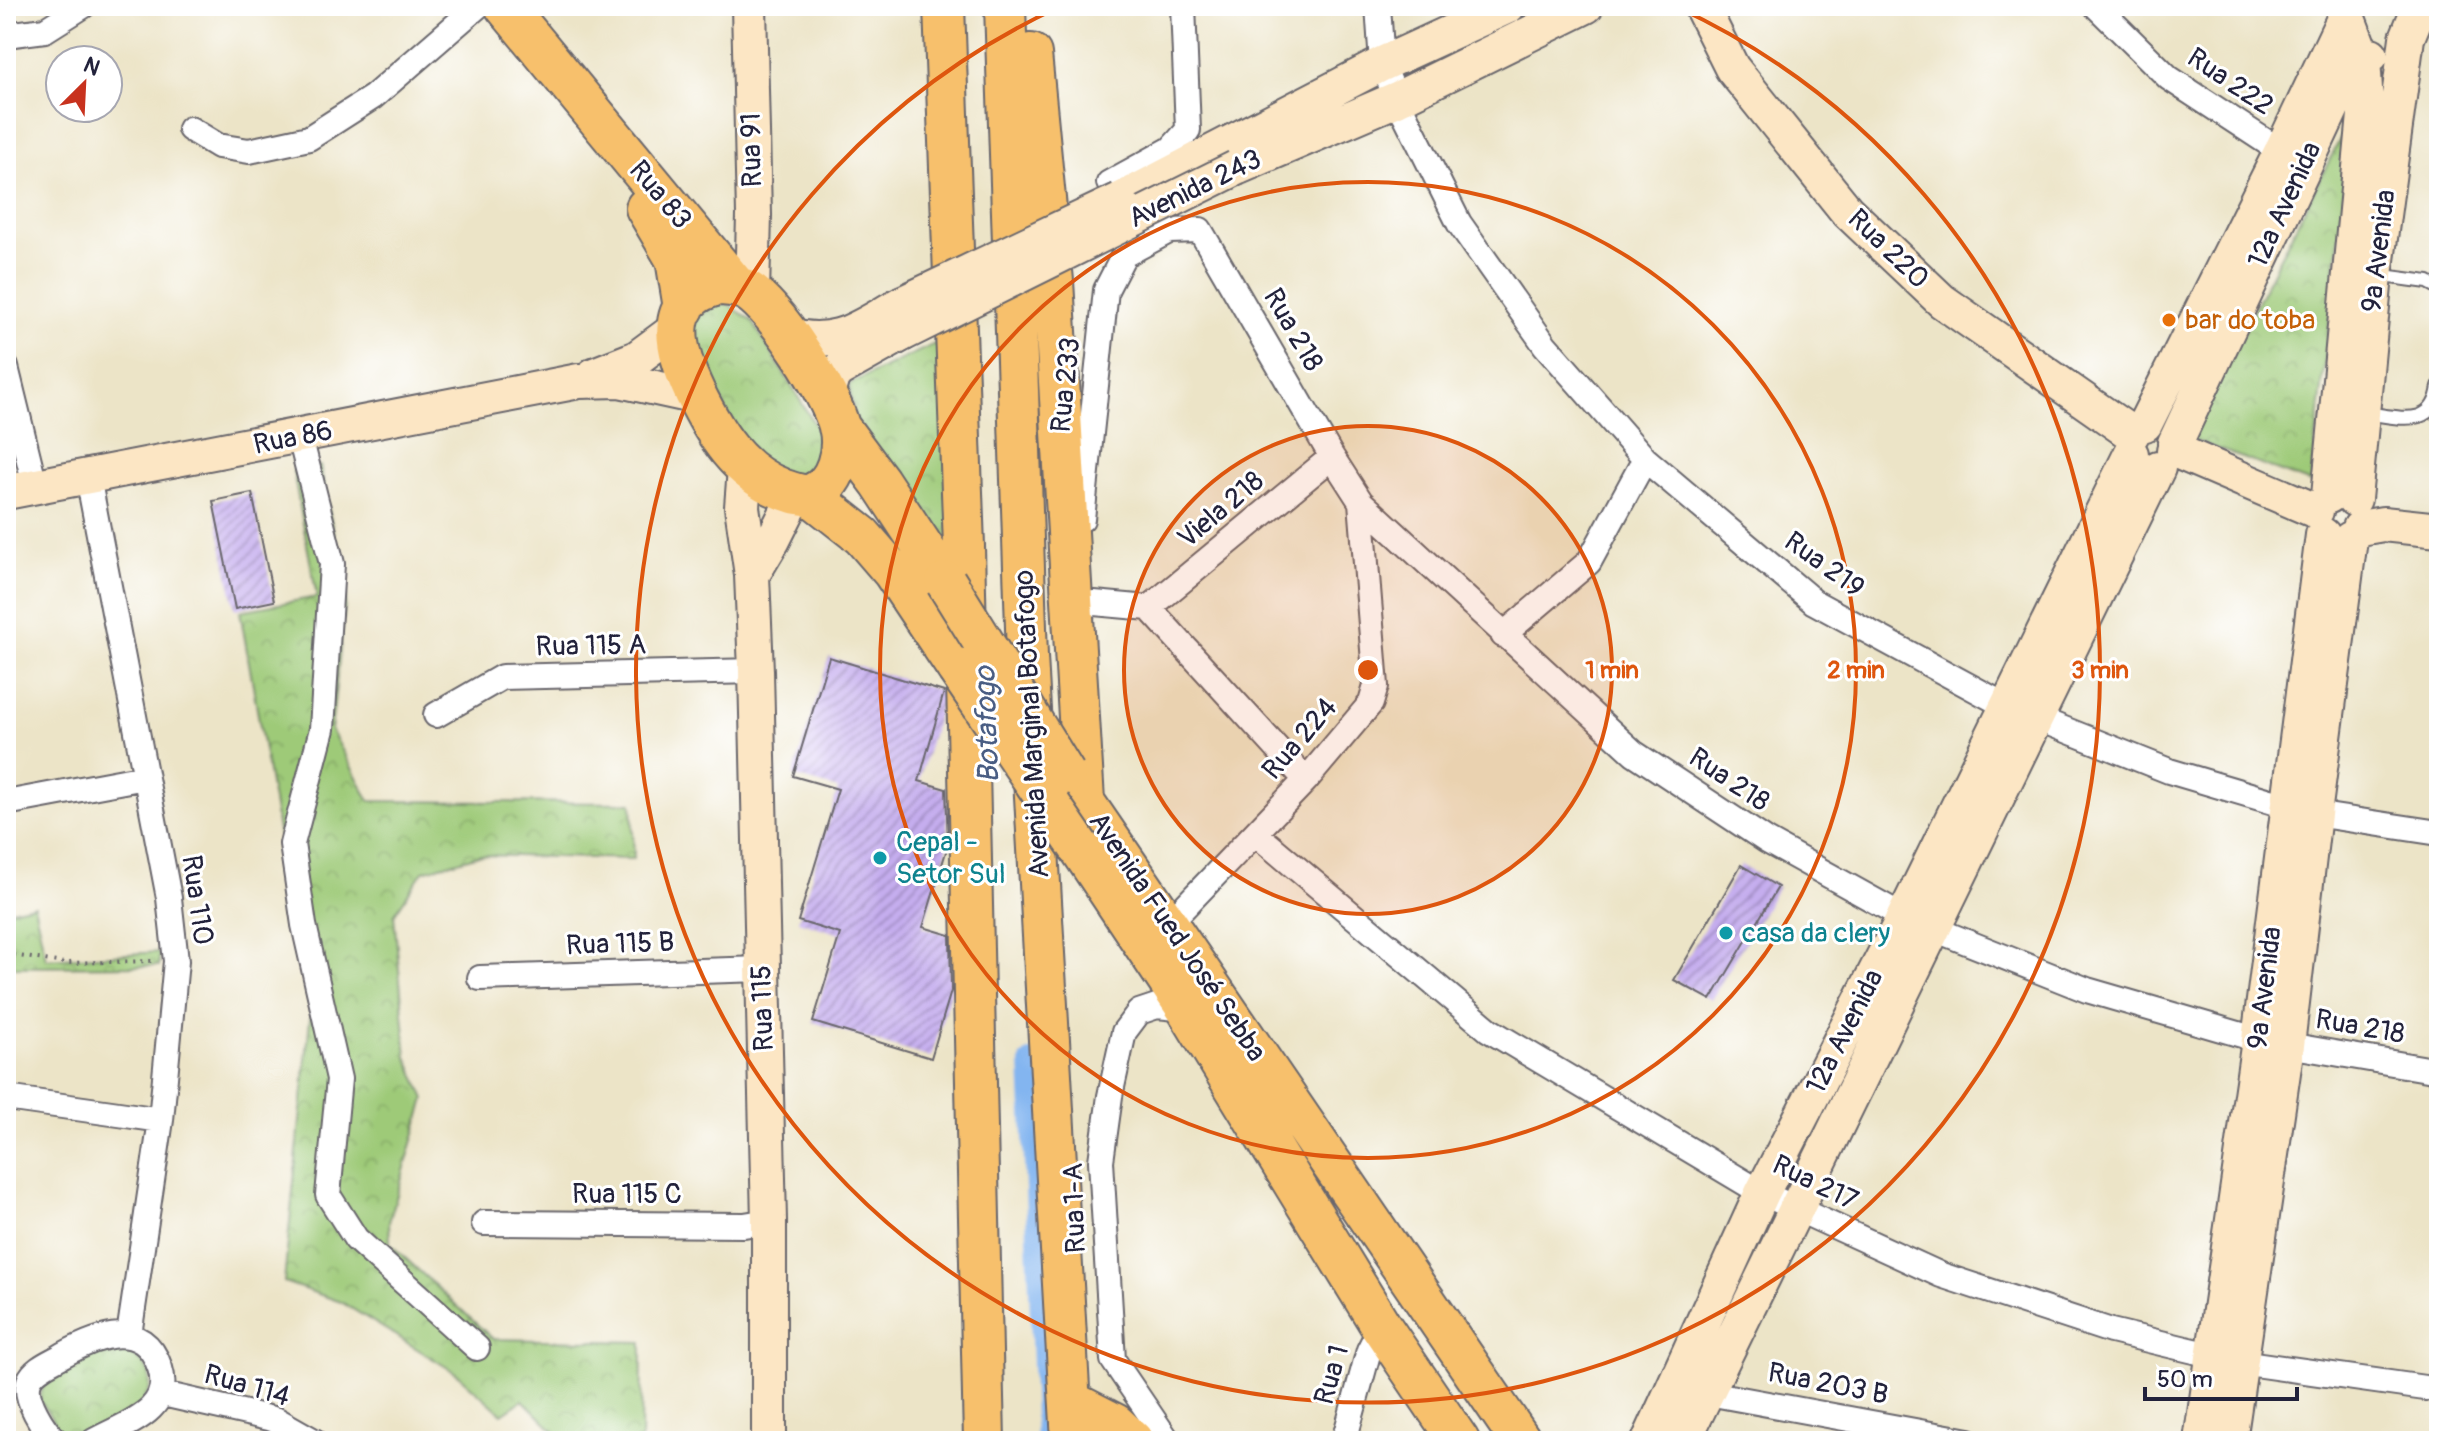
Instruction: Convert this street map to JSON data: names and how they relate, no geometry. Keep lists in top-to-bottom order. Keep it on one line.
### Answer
{"streets":{"main road":["Rua 83","Avenida Marginal Botafogo","Avenida Fued José Sebba"],"street":["Rua 222","Rua 91","Avenida 243","12ª Avenida","Rua 220","9ª Avenida","Rua 218","Rua 233","Rua 86","Viela 218","Rua 219","Rua 115 A","Rua 224","Rua 110","Rua 115 B","Rua 115","Rua 217","Rua 115 C","Rua 1-A","Rua 1","Rua 203 B","Rua 114"]},"crossings":[["Rua 222","12ª Avenida"],["Rua 91","Rua 83"],["Avenida 243","Rua 83"],["Avenida 243","Rua 219"],["Avenida 243","Avenida Fued José Sebba"],["Rua 83","Rua 86"],["Rua 83","Avenida Fued José Sebba"],["Rua 83","Rua 115"],["12ª Avenida","Rua 220"],["12ª Avenida","9ª Avenida"],["12ª Avenida","Rua 218"],["12ª Avenida","Rua 219"],["12ª Avenida","Rua 217"],["12ª Avenida","Rua 203 B"],["Rua 220","9ª Avenida"],["9ª Avenida","Rua 218"],["9ª Avenida","Rua 219"],["9ª Avenida","Rua 217"],["Rua 218","Rua 233"],["Rua 218","Viela 218"],["Rua 218","Rua 224"],["Rua 86","Rua 110"],["Rua 115 A","Rua 115"],["Rua 224","Avenida Fued José Sebba"],["Rua 224","Rua 217"],["Avenida Fued José Sebba","Rua 115"],["Avenida Fued José Sebba","Rua 1-A"],["Avenida Fued José Sebba","Rua 1"],["Rua 115 B","Rua 115"],["Rua 115","Rua 115 C"]],"water":["Botafogo"],"places":["bar do toba","Cepal - Setor Sul","casa da clery"],"scale_bar":"50 m","north":"top right","rings":["1 min","2 min","3 min"]}
